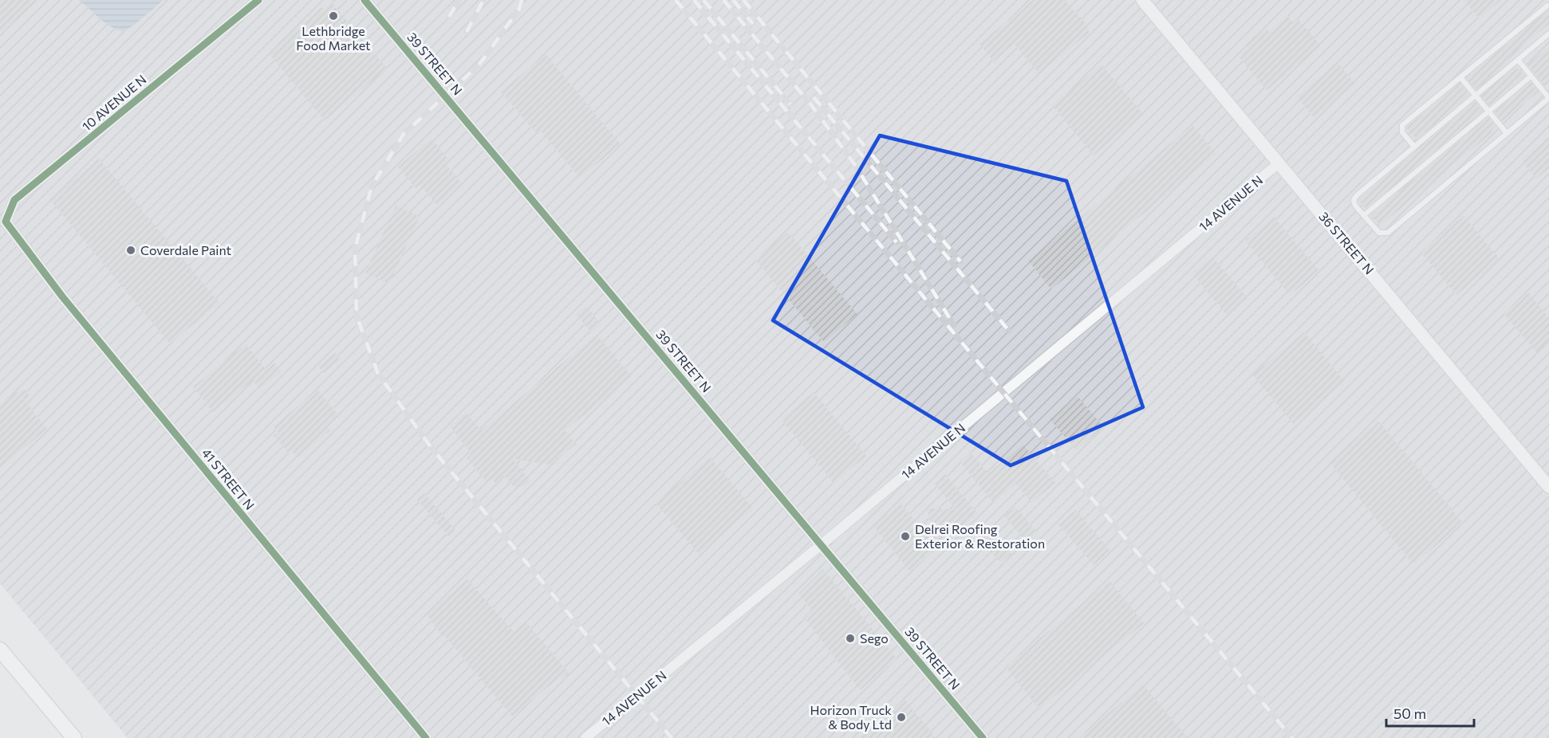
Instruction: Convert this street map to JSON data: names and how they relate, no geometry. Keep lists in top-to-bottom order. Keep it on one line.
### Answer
{"streets":{"street":["39 STREET N","10 AVENUE N","14 AVENUE N","36 STREET N","41 STREET N"]},"crossings":[["39 STREET N","14 AVENUE N"],["10 AVENUE N","41 STREET N"],["14 AVENUE N","36 STREET N"]],"places":["Lethbridge Food Market","Coverdale Paint","Delrei Roofing Exterior & Restoration","Sego","Horizon Truck & Body Ltd"],"scale_bar":"50 m"}
